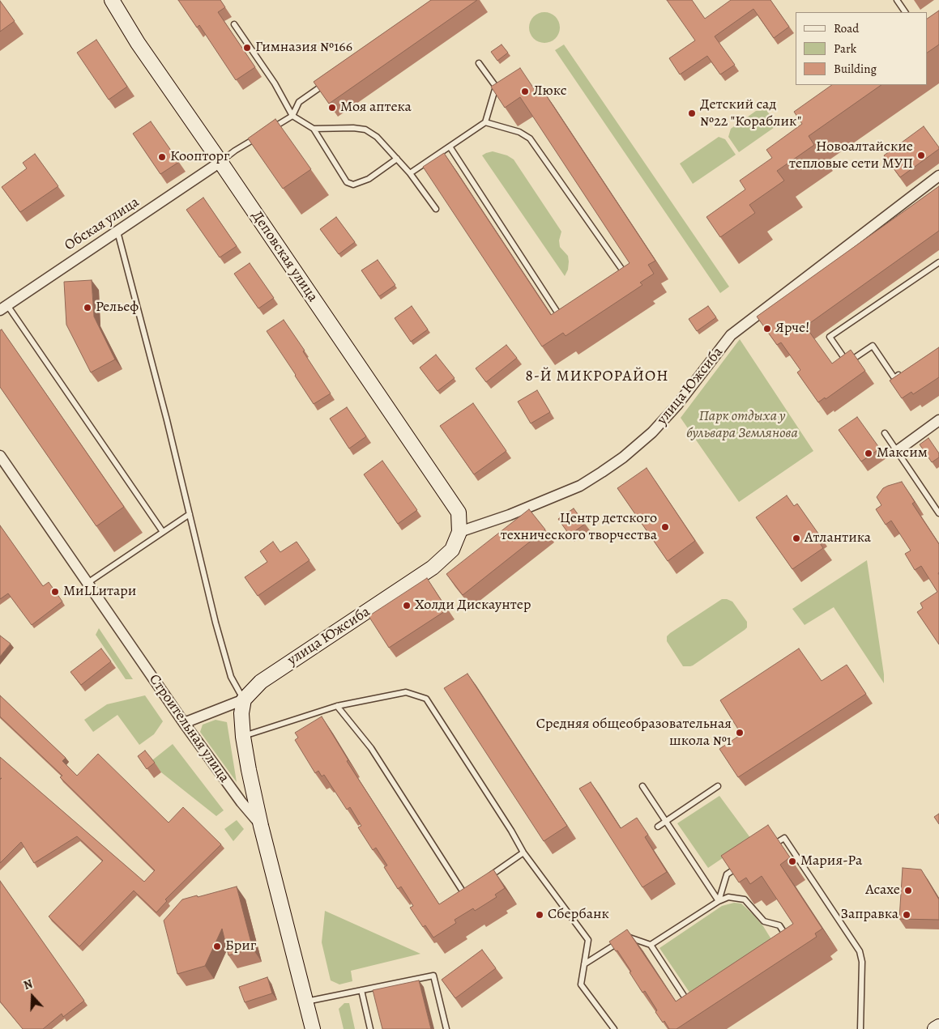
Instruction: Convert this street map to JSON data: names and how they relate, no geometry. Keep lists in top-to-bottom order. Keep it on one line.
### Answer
{"streets":{"street":["Обская улица","Деповская улица","улица Южсиба","Строительная улица"]},"crossings":[["Обская улица","Деповская улица"],["Деповская улица","улица Южсиба"],["улица Южсиба","Строительная улица"]],"districts":["8-Й МИКРОРАЙОН"],"parks":["Парк отдыха у бульвара Землянова"],"places":["Гимназия №166","Люкс","Моя аптека","Детский сад №22 \"Кораблик\"","Новоалтайские тепловые сети МУП","Коопторг","Рельеф","Ярче!","Максим","Центр детского технического творчества","Атлантика","МиLLитари","Холди Дискаунтер","Средняя общеобразовательная школа №1","Мария-Ра","Асахе","Сбербанк","Заправка","Бриг"],"legend":["Road","Park","Building"],"north":"top"}
